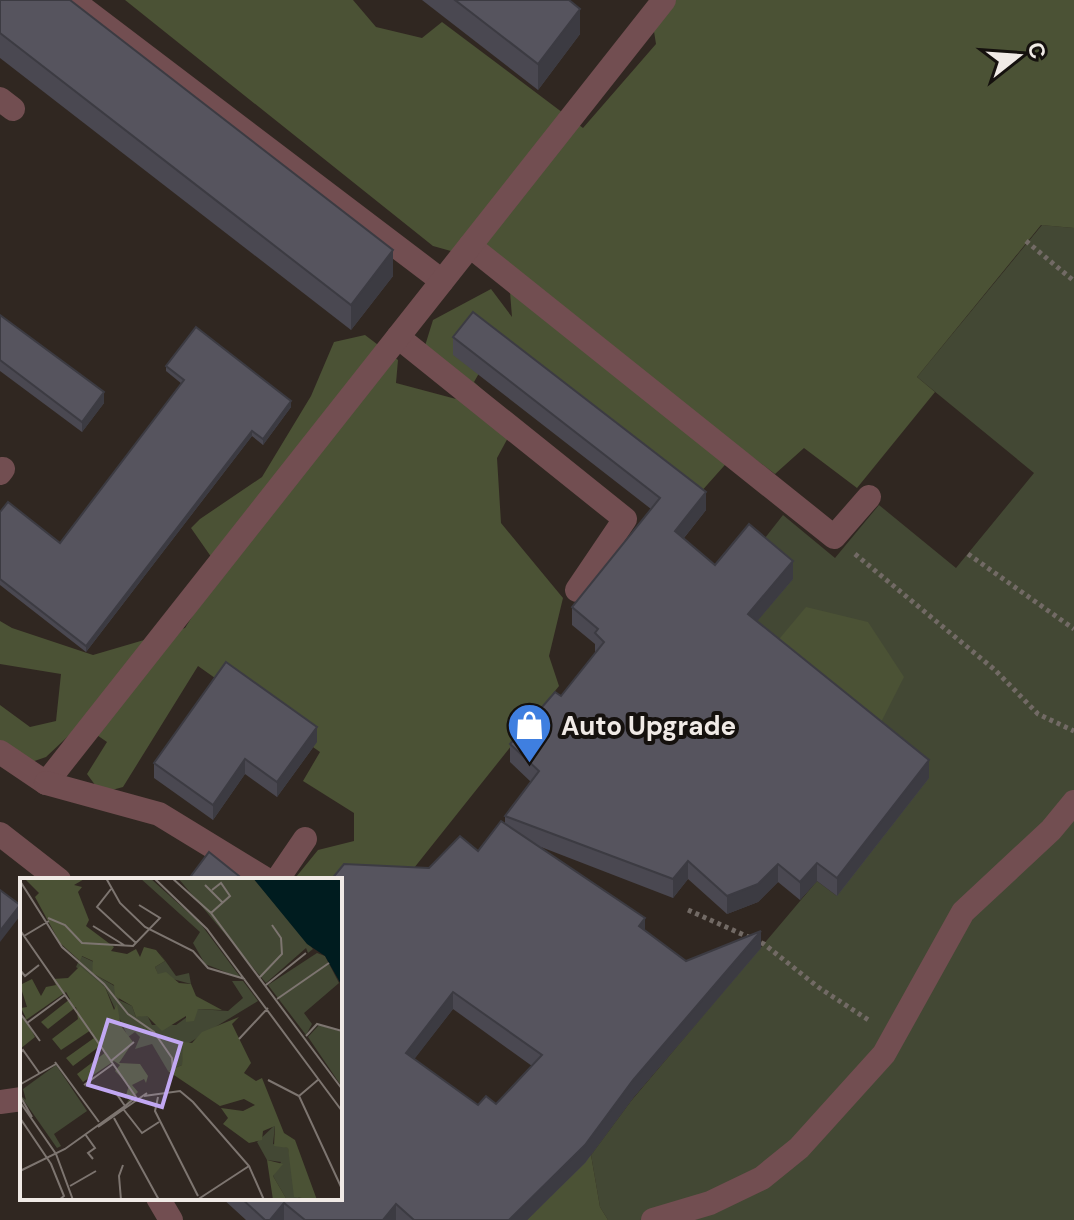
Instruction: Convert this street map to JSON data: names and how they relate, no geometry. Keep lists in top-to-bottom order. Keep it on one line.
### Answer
{"places":{"shop":["Auto Upgrade"]},"north":"right"}
